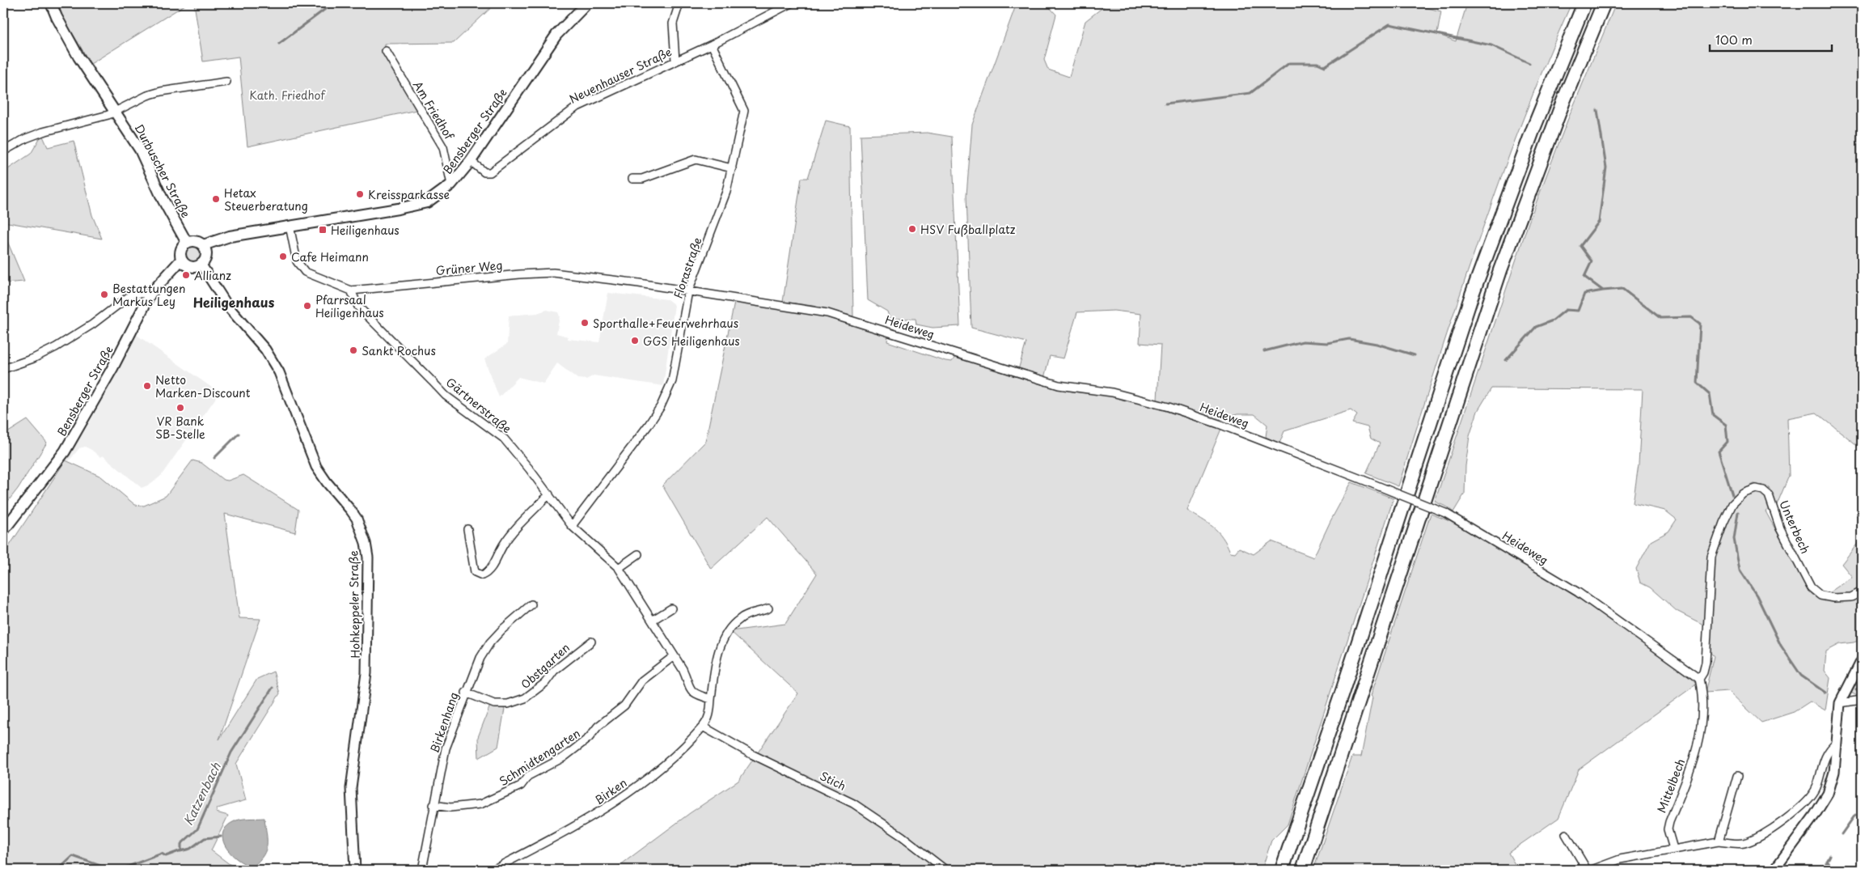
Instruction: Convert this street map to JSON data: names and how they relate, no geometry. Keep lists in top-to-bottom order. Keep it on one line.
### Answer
{"streets":{"main road":["Bensberger Straße","Durbuscher Straße"],"street":["Neuenhauser Straße","Am Friedhof","Grüner Weg","Florastraße","Heideweg","Gärtnerstraße","Unterbech","Hohkeppeler Straße","Obstgarten","Birkenhang","Schmidtengarten","Stich","Mittelbech","Birken"]},"crossings":[["Neuenhauser Straße","Bensberger Straße"],["Neuenhauser Straße","Florastraße"],["Am Friedhof","Bensberger Straße"],["Bensberger Straße","Durbuscher Straße"],["Bensberger Straße","Grüner Weg"],["Bensberger Straße","Hohkeppeler Straße"],["Durbuscher Straße","Hohkeppeler Straße"],["Grüner Weg","Florastraße"],["Grüner Weg","Heideweg"],["Grüner Weg","Gärtnerstraße"],["Florastraße","Heideweg"],["Florastraße","Gärtnerstraße"],["Heideweg","Unterbech"],["Heideweg","Mittelbech"],["Unterbech","Mittelbech"],["Obstgarten","Birkenhang"],["Birkenhang","Schmidtengarten"],["Stich","Birken"]],"districts":["Heiligenhaus"],"water":["Katzenbach"],"parks":["Kath. Friedhof"],"places":{"other":["Kreissparkasse","Hetax Steuerberatung","HSV Fußballplatz","Cafe Heimann","Allianz","Bestattungen Markus Ley","Pfarrsaal Heiligenhaus","Sporthalle+Feuerwehrhaus","GGS Heiligenhaus","Sankt Rochus","Netto Marken-Discount","VR Bank SB-Stelle"],"transit":["Heiligenhaus"]},"scale_bar":"100 m"}
